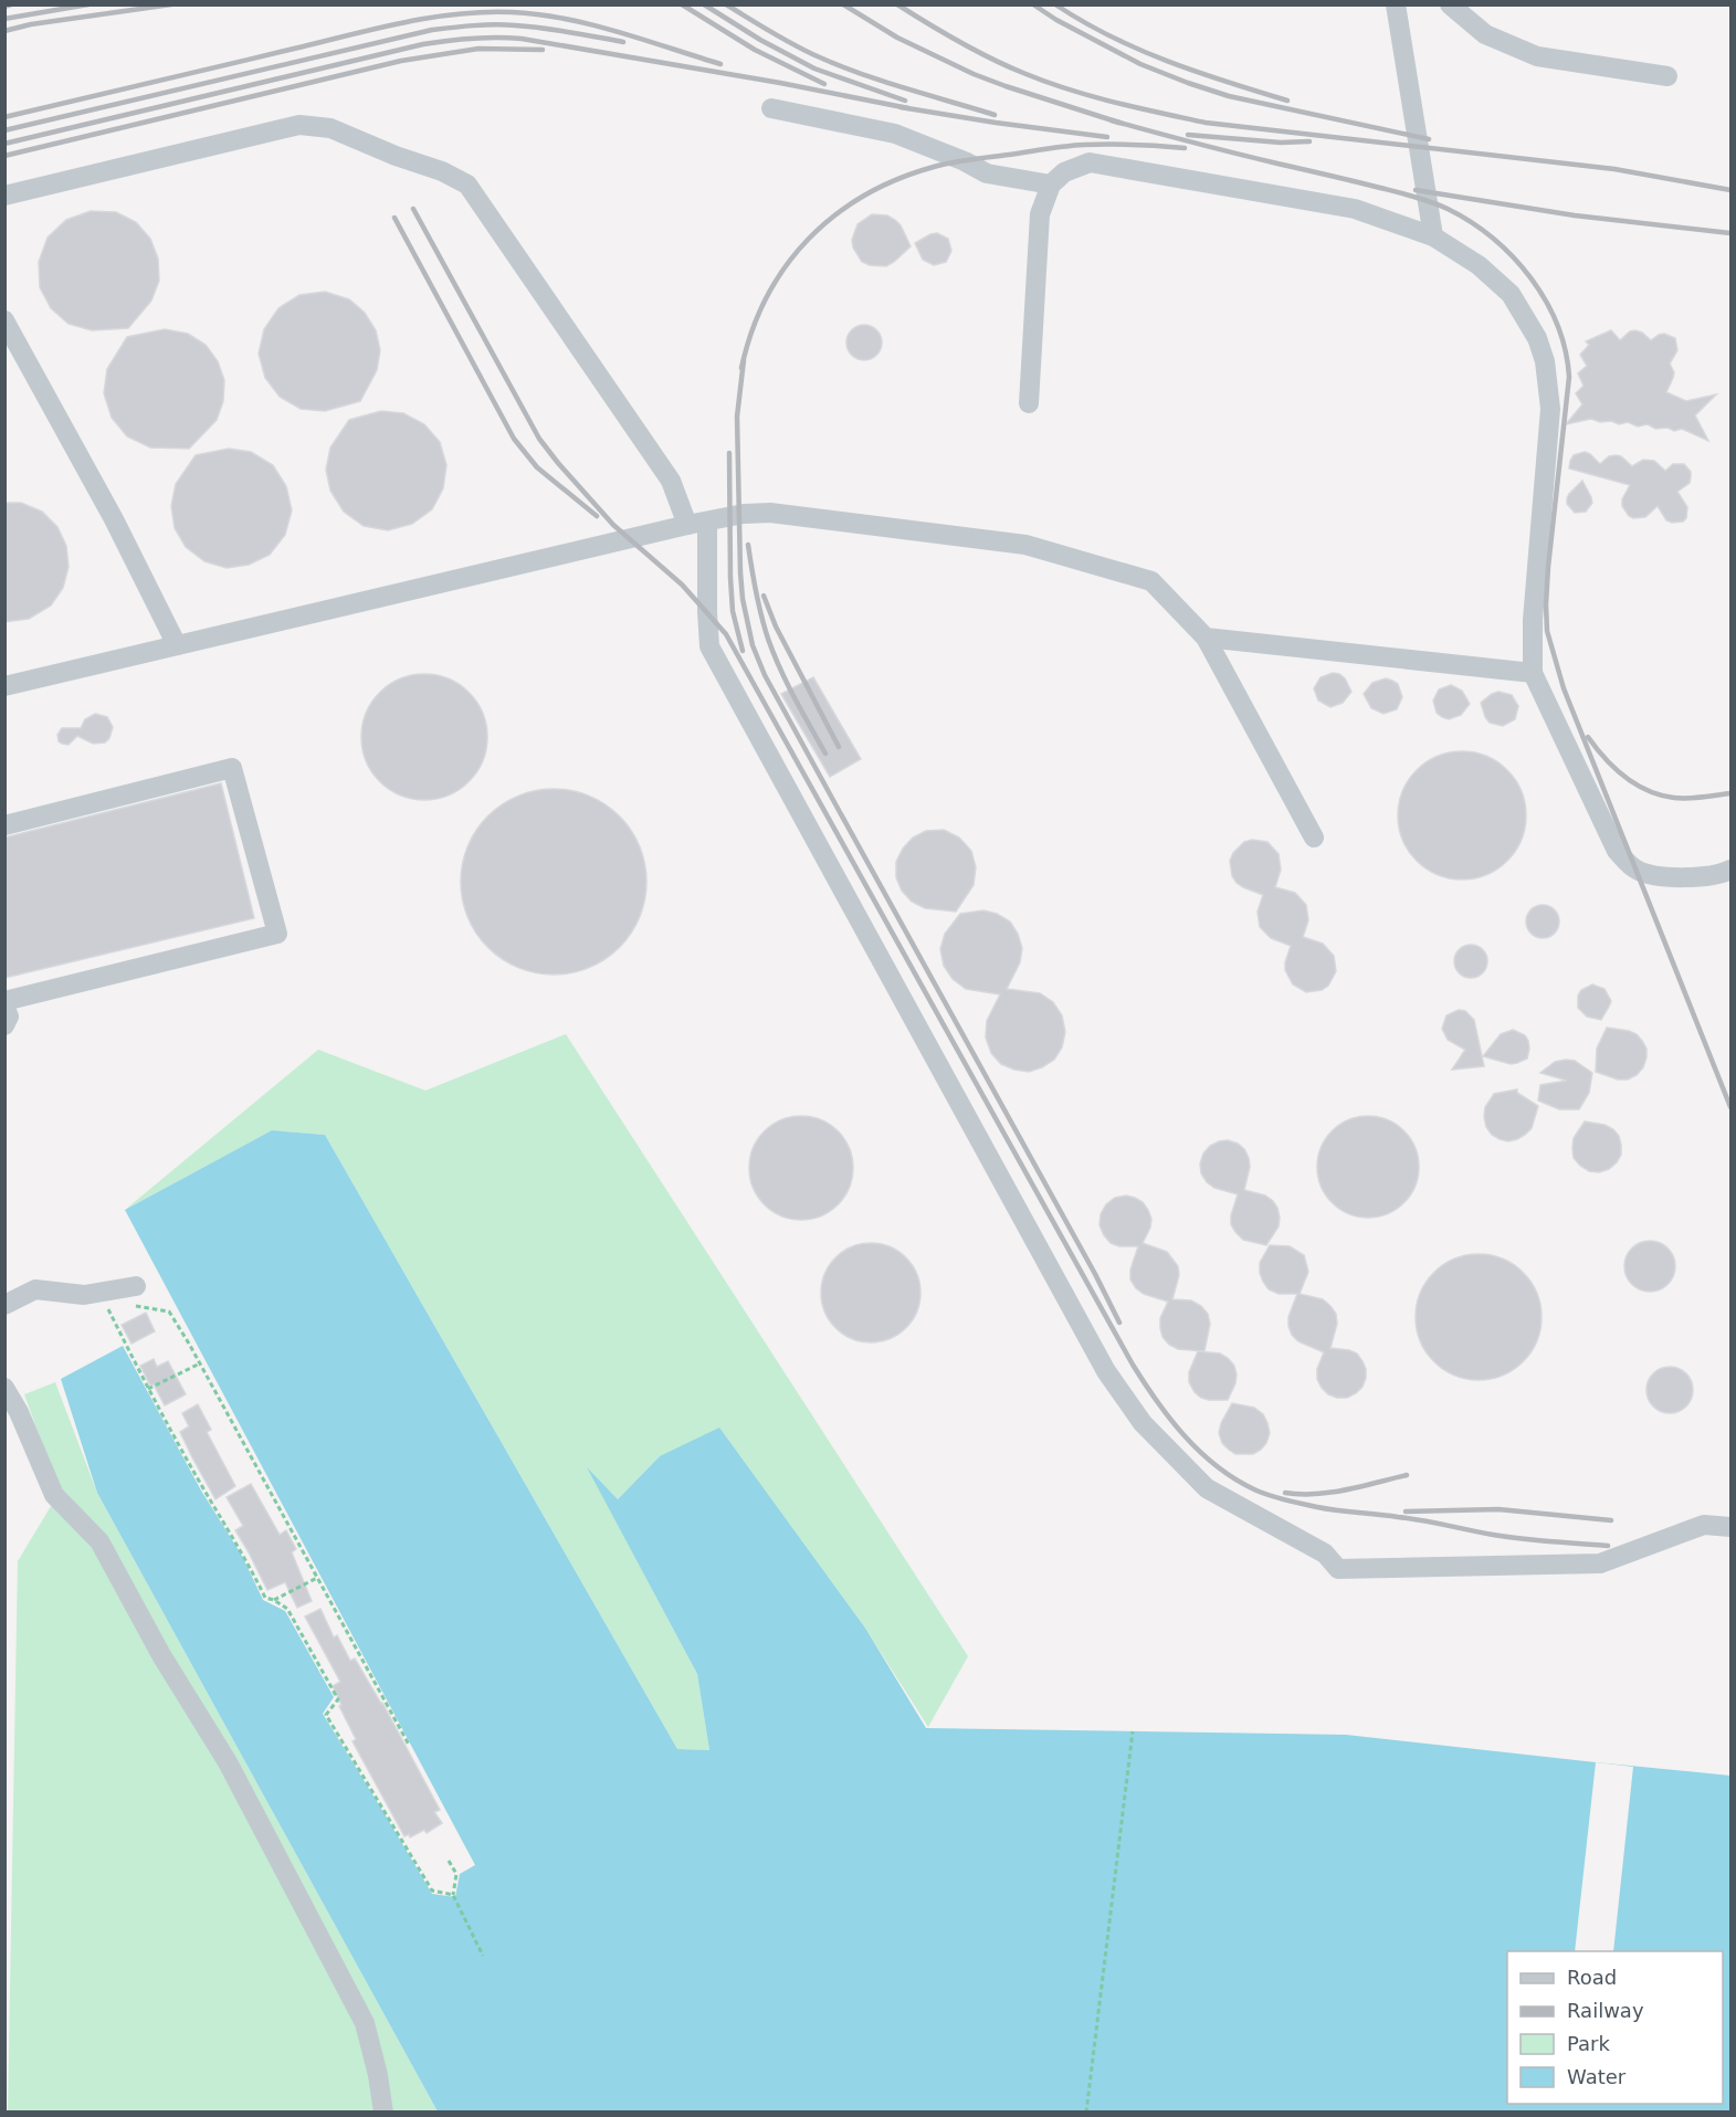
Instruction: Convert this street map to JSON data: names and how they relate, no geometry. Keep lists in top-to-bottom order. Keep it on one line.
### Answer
{"legend":["Road","Railway","Park","Water"]}
